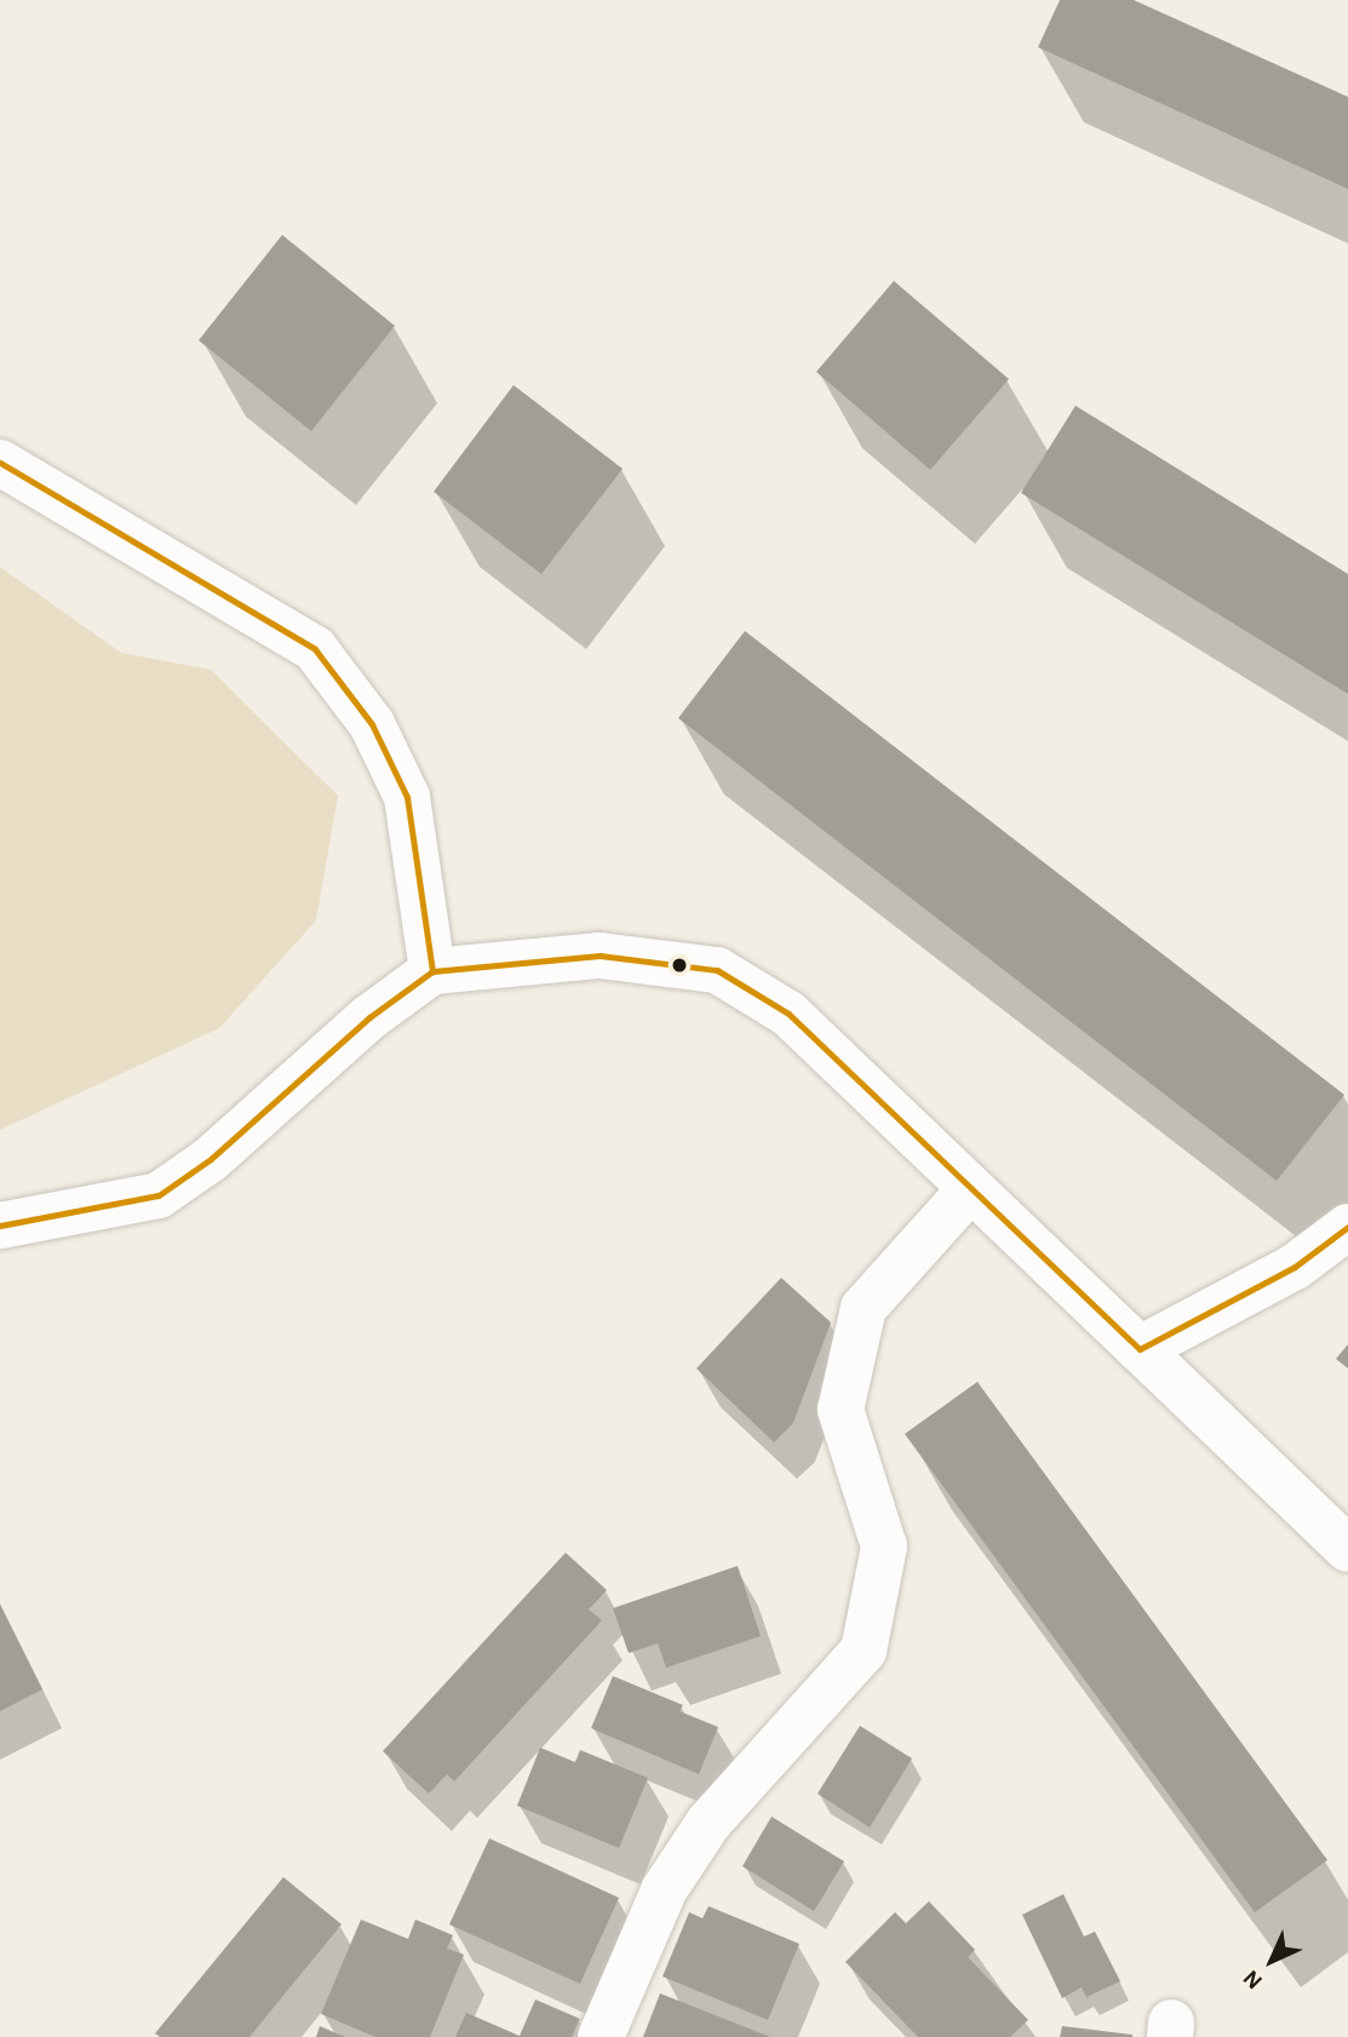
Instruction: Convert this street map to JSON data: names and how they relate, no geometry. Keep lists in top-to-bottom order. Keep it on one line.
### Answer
{"north":"bottom left"}
